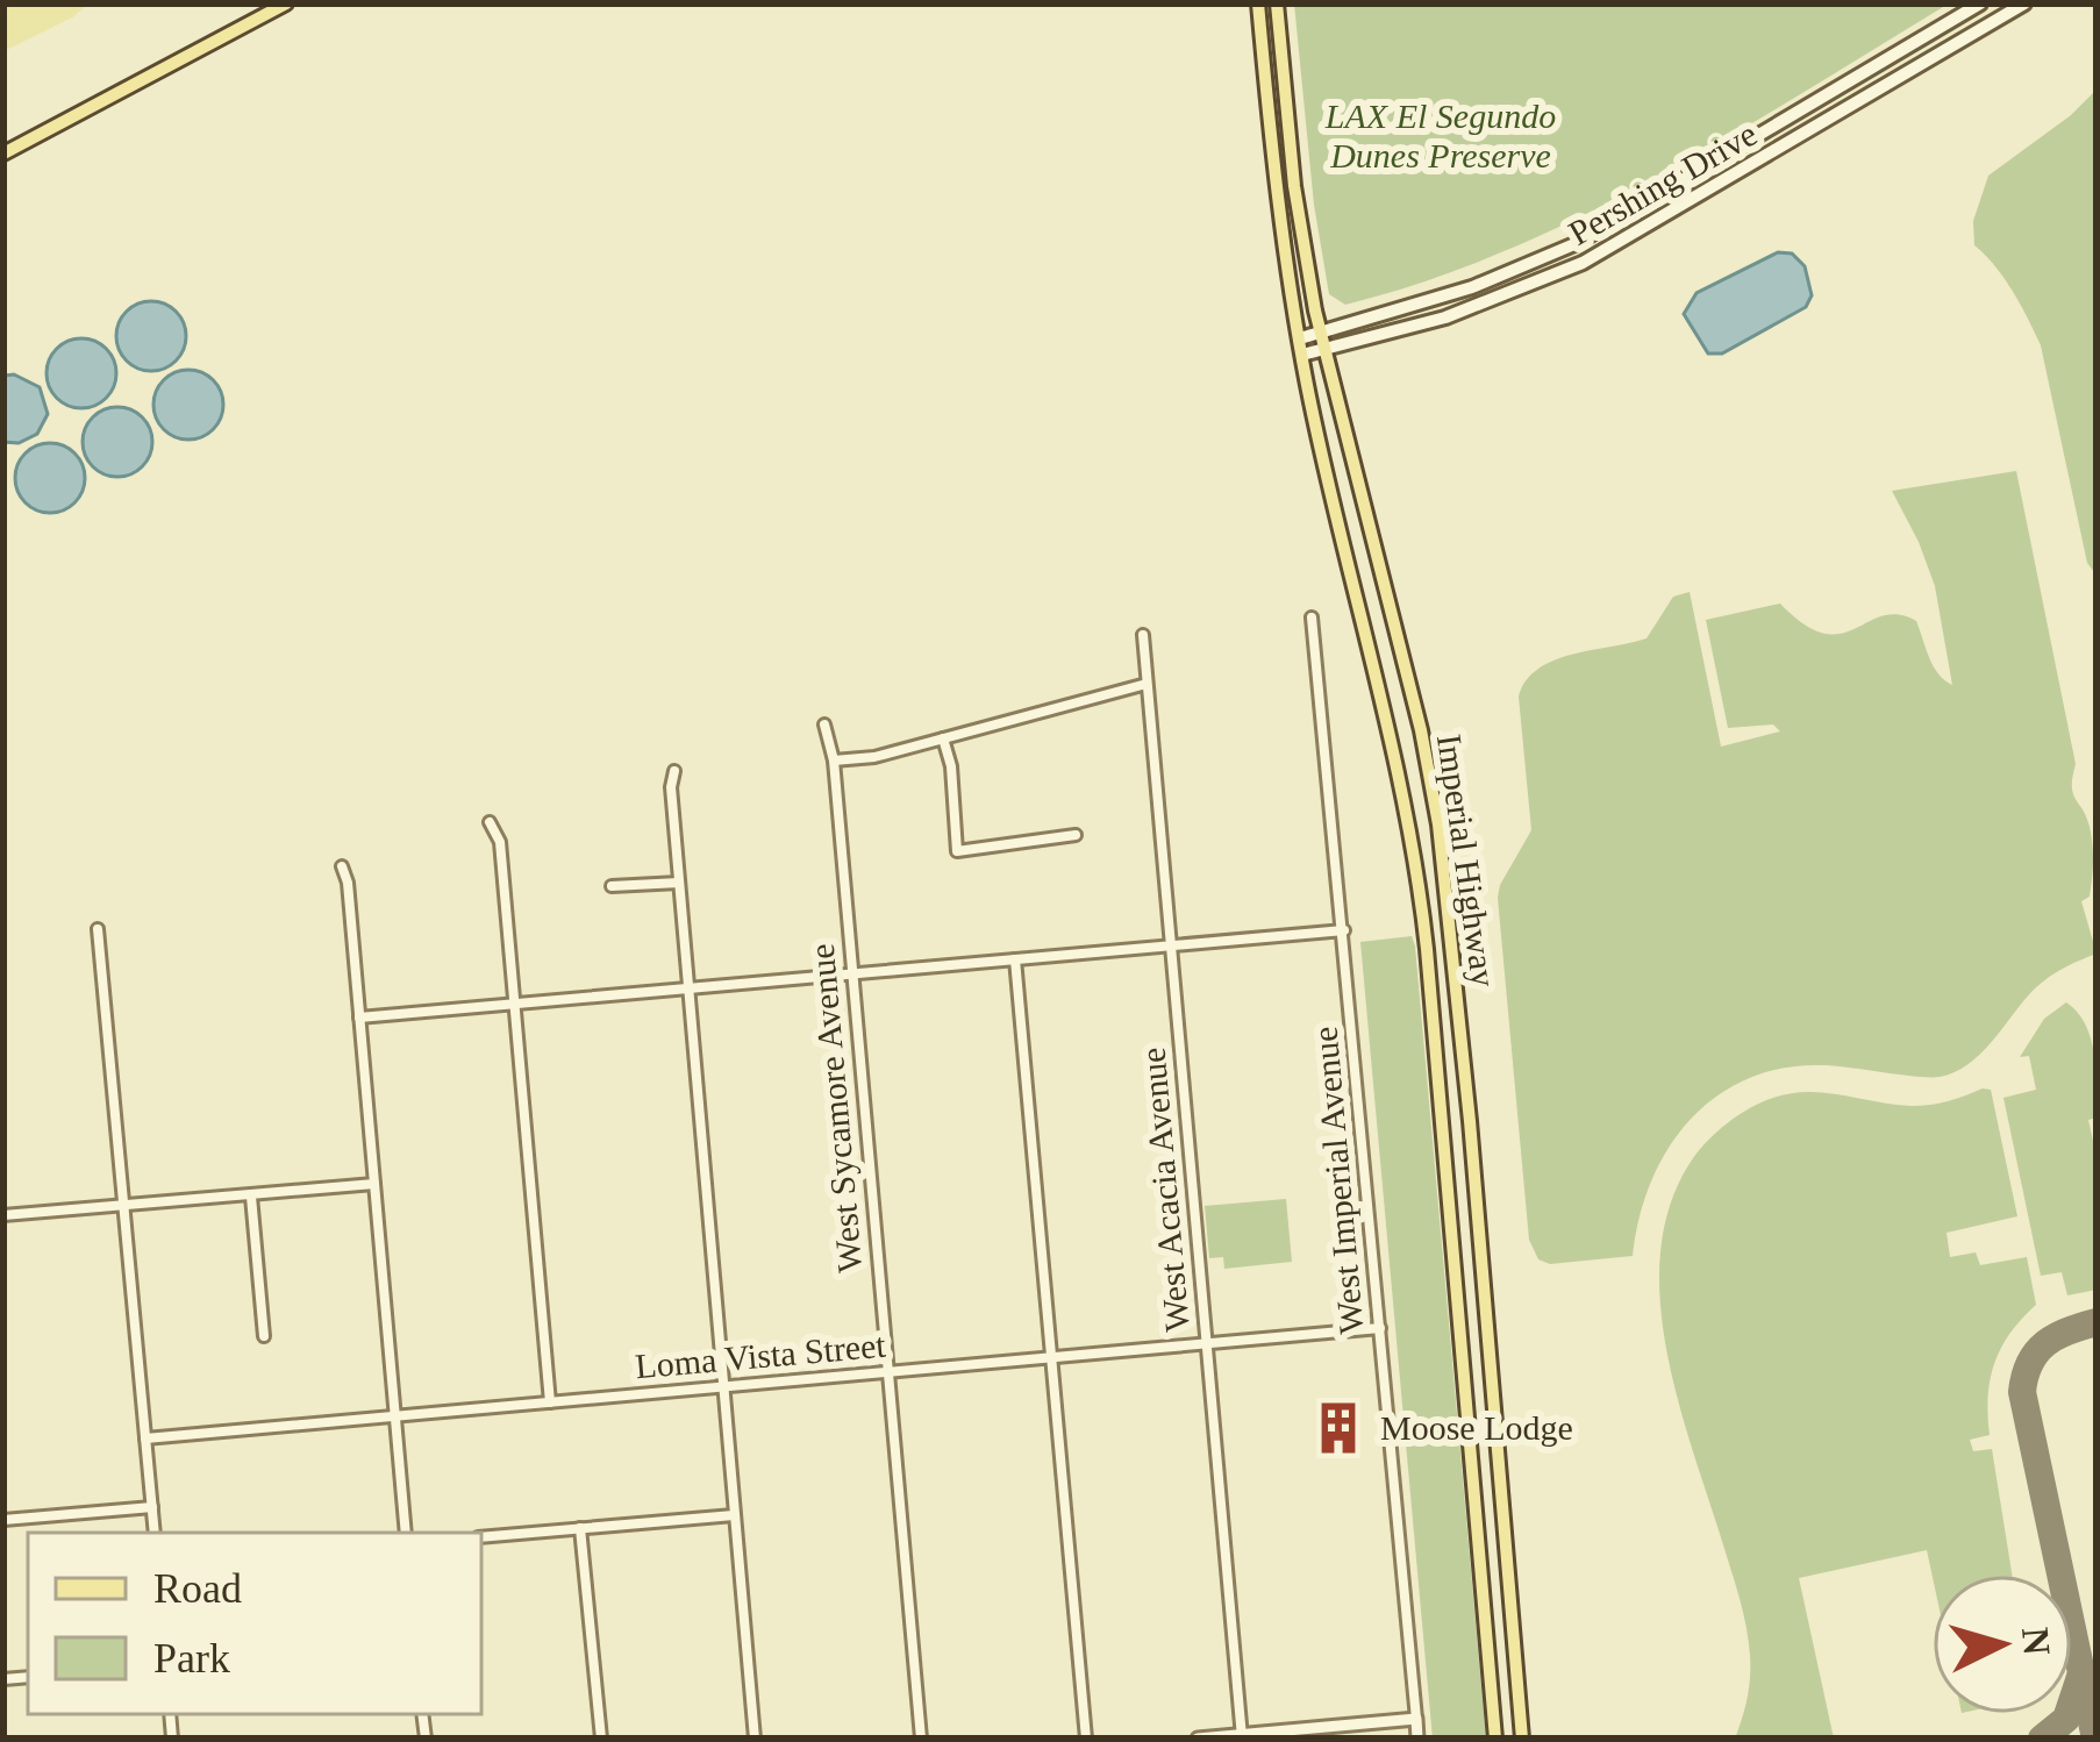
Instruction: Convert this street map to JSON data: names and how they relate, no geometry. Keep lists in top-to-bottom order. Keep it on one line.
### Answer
{"streets":{"main road":["Pershing Drive","Imperial Highway"],"street":["West Sycamore Avenue","West Imperial Avenue","West Acacia Avenue","Loma Vista Street"]},"crossings":[["Pershing Drive","Imperial Highway"],["West Sycamore Avenue","Loma Vista Street"],["West Imperial Avenue","Loma Vista Street"],["West Acacia Avenue","Loma Vista Street"]],"parks":["LAX El Segundo Dunes Preserve"],"places":{"building":["Moose Lodge"]},"legend":["Road","Park"],"north":"right"}
